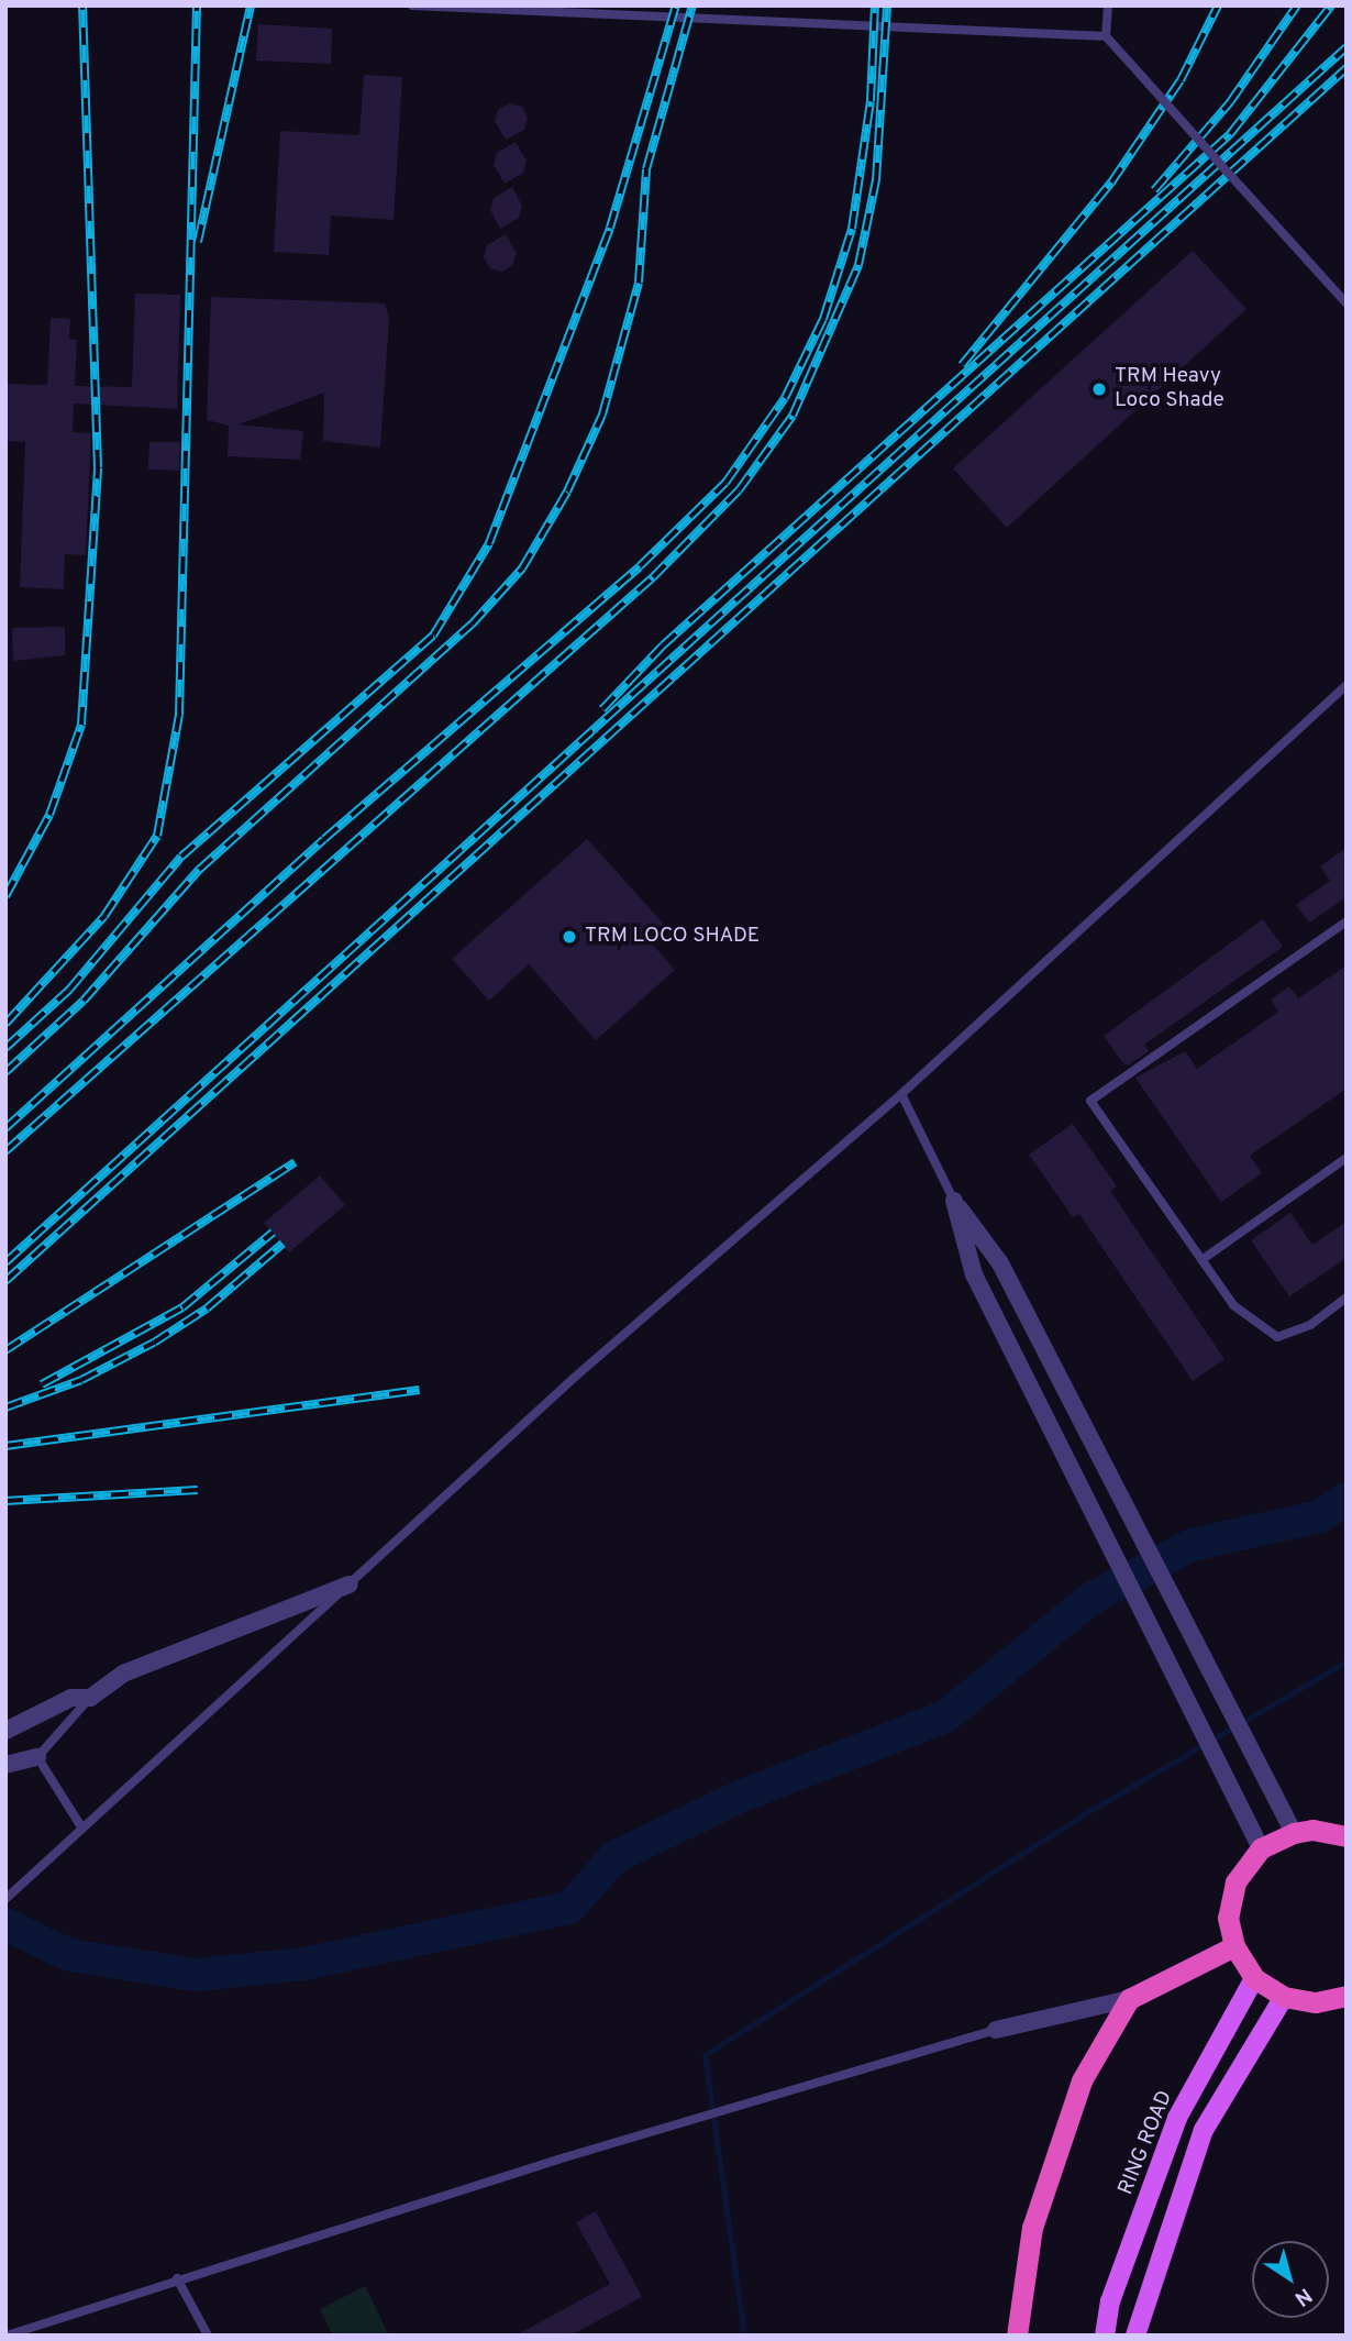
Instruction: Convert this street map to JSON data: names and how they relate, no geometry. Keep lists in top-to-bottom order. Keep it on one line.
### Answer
{"streets":{"main road":["RING ROAD"]},"places":["TRM Heavy Loco Shade","TRM LOCO SHADE"],"north":"bottom right"}
